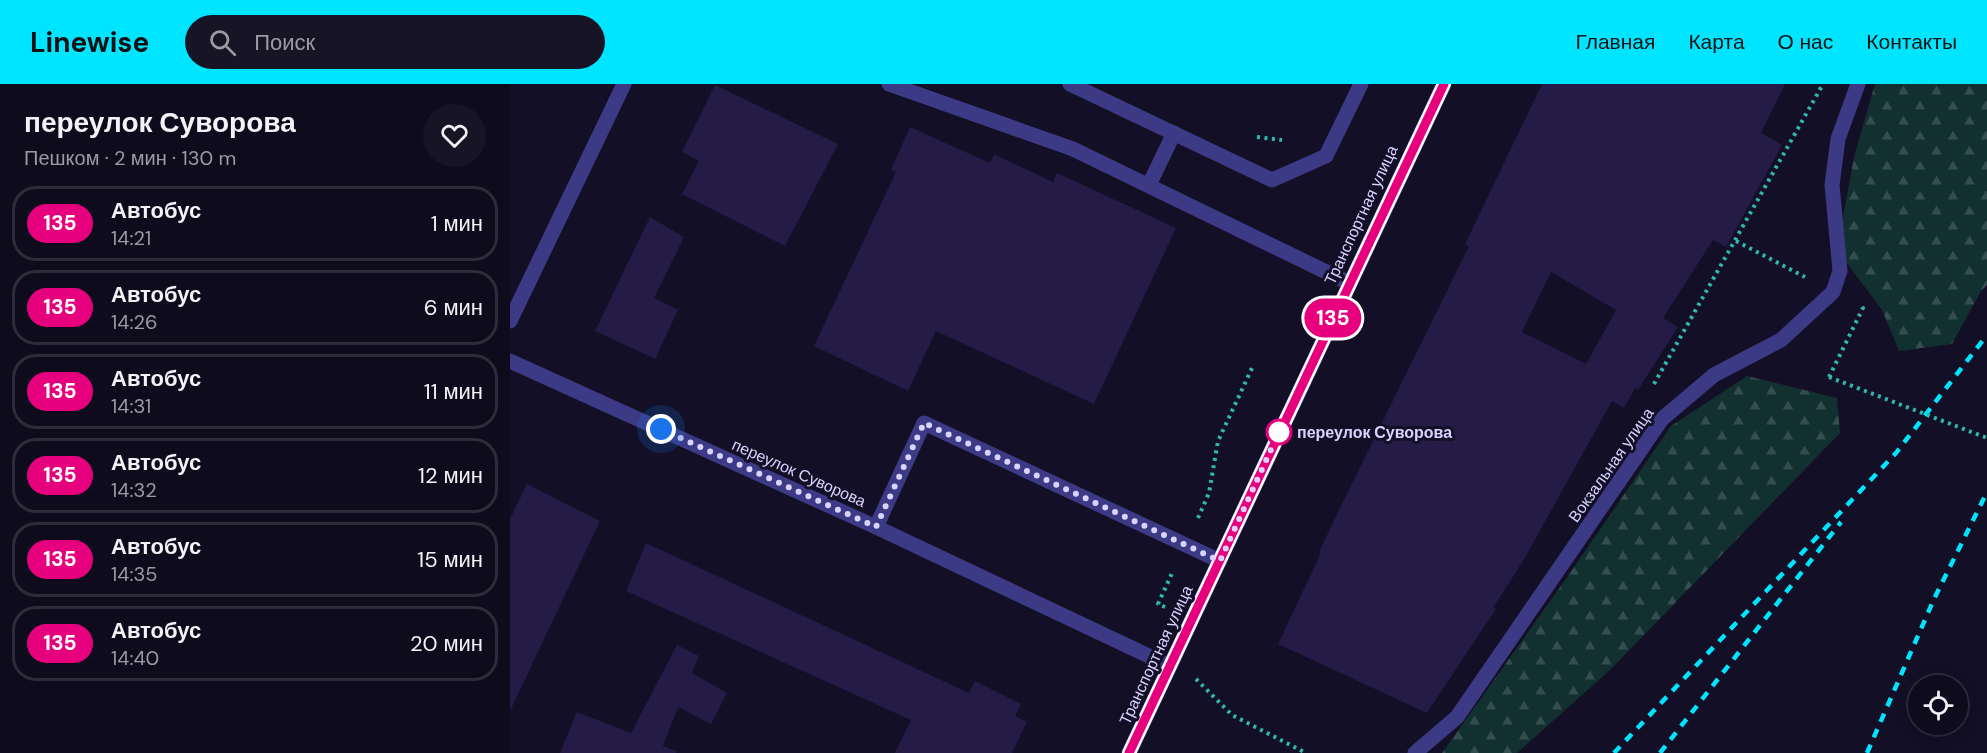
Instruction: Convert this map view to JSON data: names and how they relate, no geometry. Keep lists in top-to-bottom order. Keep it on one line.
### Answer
{"streets":{"street":["Транспортная улица","Вокзальная улица","переулок Суворова"]},"crossings":[["Транспортная улица","переулок Суворова"]],"places":["переулок Суворова"],"lines":["bus line 135"],"page":{"header":"Linewise","search":"Поиск","nav":["Главная","Карта","О нас","Контакты"],"heading":["переулок Суворова","Пешком · 2 мин · 130 m"],"on_map":"135","list":[{"mark":"135","name":"Автобус","note":"14:21","value":"1 мин"},{"mark":"135","name":"Автобус","note":"14:26","value":"6 мин"},{"mark":"135","name":"Автобус","note":"14:31","value":"11 мин"},{"mark":"135","name":"Автобус","note":"14:32","value":"12 мин"},{"mark":"135","name":"Автобус","note":"14:35","value":"15 мин"},{"mark":"135","name":"Автобус","note":"14:40","value":"20 мин"}]}}
